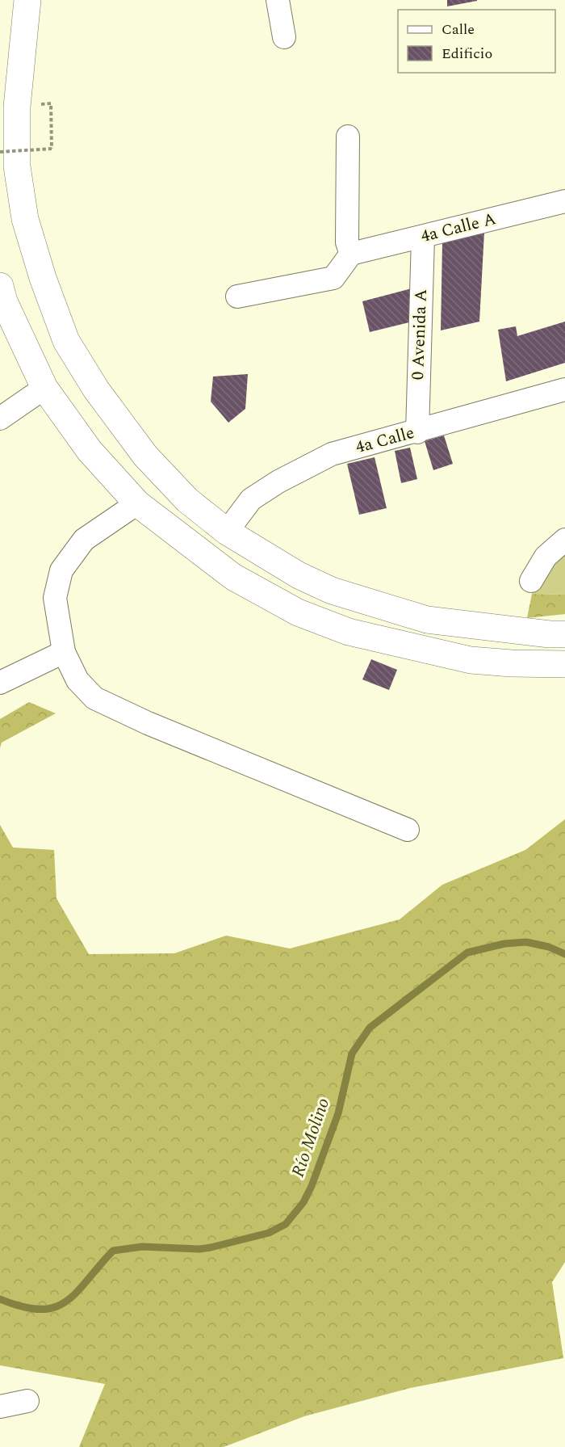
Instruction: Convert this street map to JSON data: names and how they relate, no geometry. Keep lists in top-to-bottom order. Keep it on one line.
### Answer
{"streets":{"street":["4a Calle A","0 Avenida A","4a Calle"]},"crossings":[["4a Calle A","0 Avenida A"],["0 Avenida A","4a Calle"]],"water":["Río Molino"],"legend":["Calle","Edificio"]}
